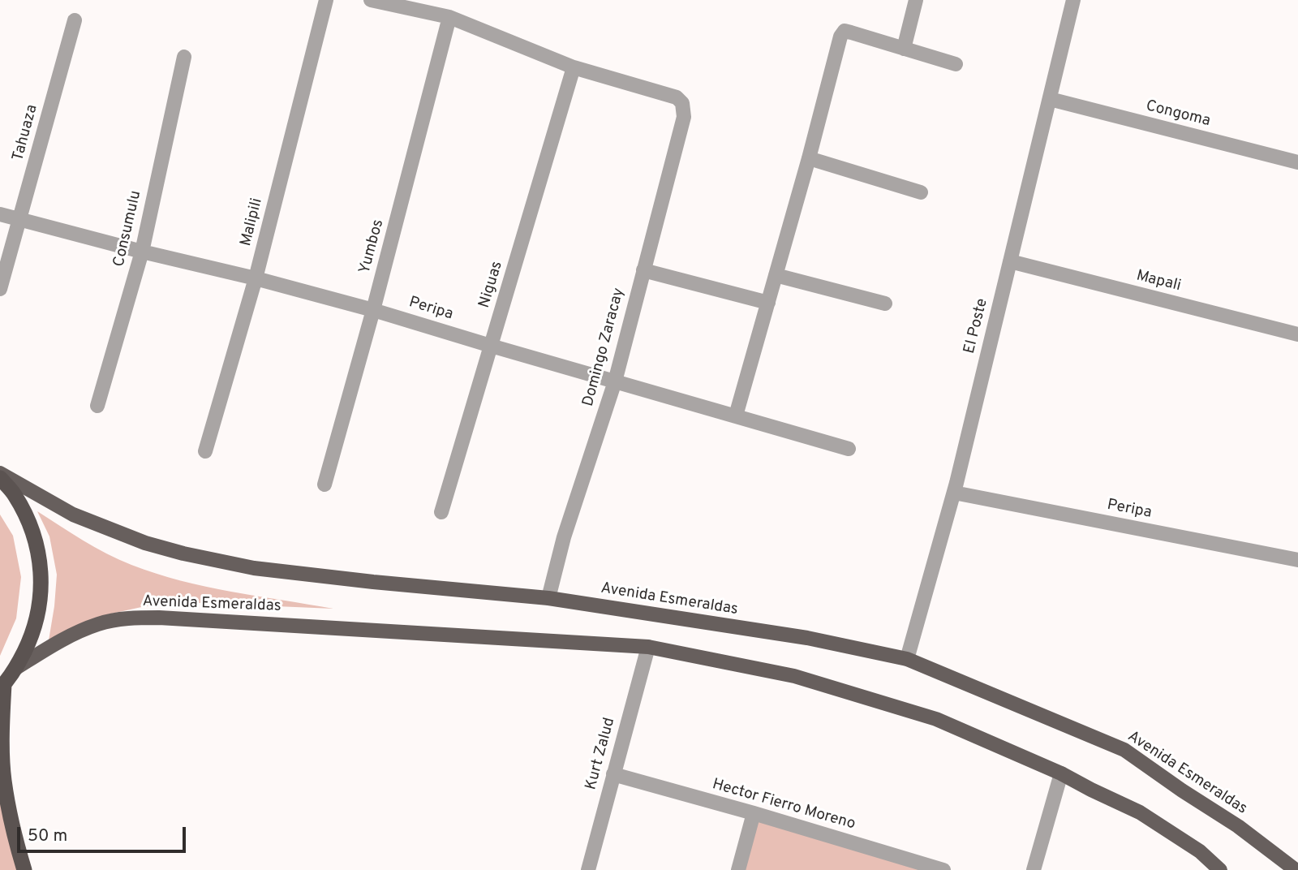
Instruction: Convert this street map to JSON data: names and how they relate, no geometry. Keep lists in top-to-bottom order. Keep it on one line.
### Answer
{"streets":{"main road":["Avenida Esmeraldas"],"street":["Congoma","Tahuaza","Malipili","Consumulu","Yumbos","Mapali","Niguas","Peripa","El Poste","Domingo Zaracay","Kurt Zalud","Hector Fierro Moreno"]},"crossings":[["Congoma","El Poste"],["Tahuaza","Peripa"],["Malipili","Peripa"],["Consumulu","Peripa"],["Yumbos","Peripa"],["Mapali","El Poste"],["Niguas","Peripa"],["Niguas","Domingo Zaracay"],["Peripa","El Poste"],["Peripa","Domingo Zaracay"],["El Poste","Avenida Esmeraldas"],["Domingo Zaracay","Avenida Esmeraldas"],["Avenida Esmeraldas","Kurt Zalud"],["Kurt Zalud","Hector Fierro Moreno"]],"scale_bar":"50 m"}
